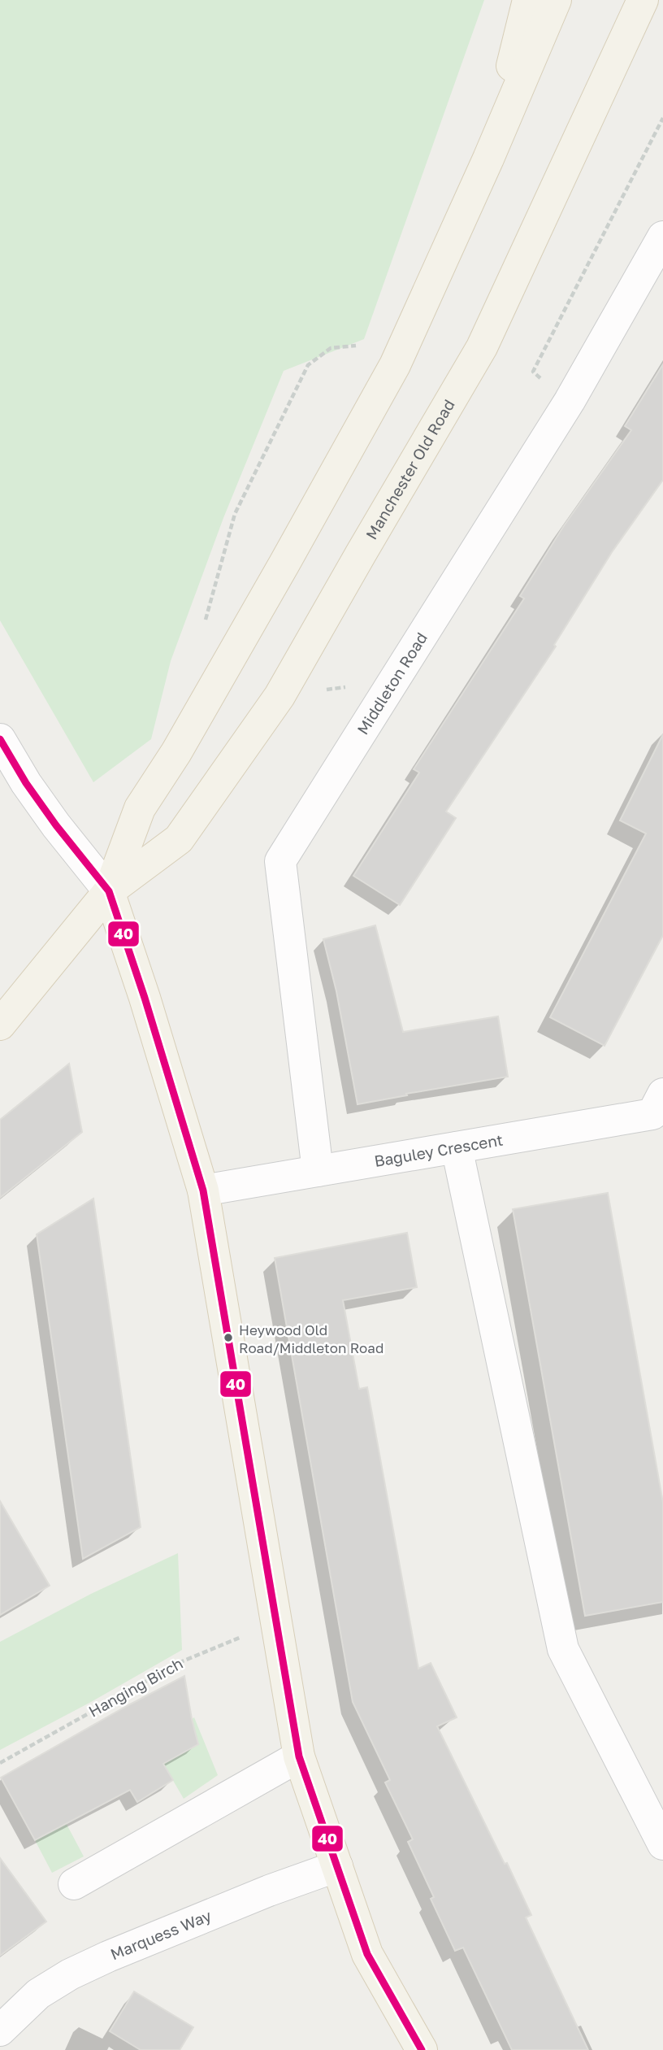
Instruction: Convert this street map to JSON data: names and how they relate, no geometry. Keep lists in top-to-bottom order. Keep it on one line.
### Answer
{"streets":{"main road":["Manchester Old Road"],"street":["Middleton Road","Baguley Crescent","Marquess Way"],"path":["Hanging Birch"]},"crossings":[["Middleton Road","Baguley Crescent"]],"places":["Heywood Old Road/Middleton Road"],"lines":["transit line 40"]}
